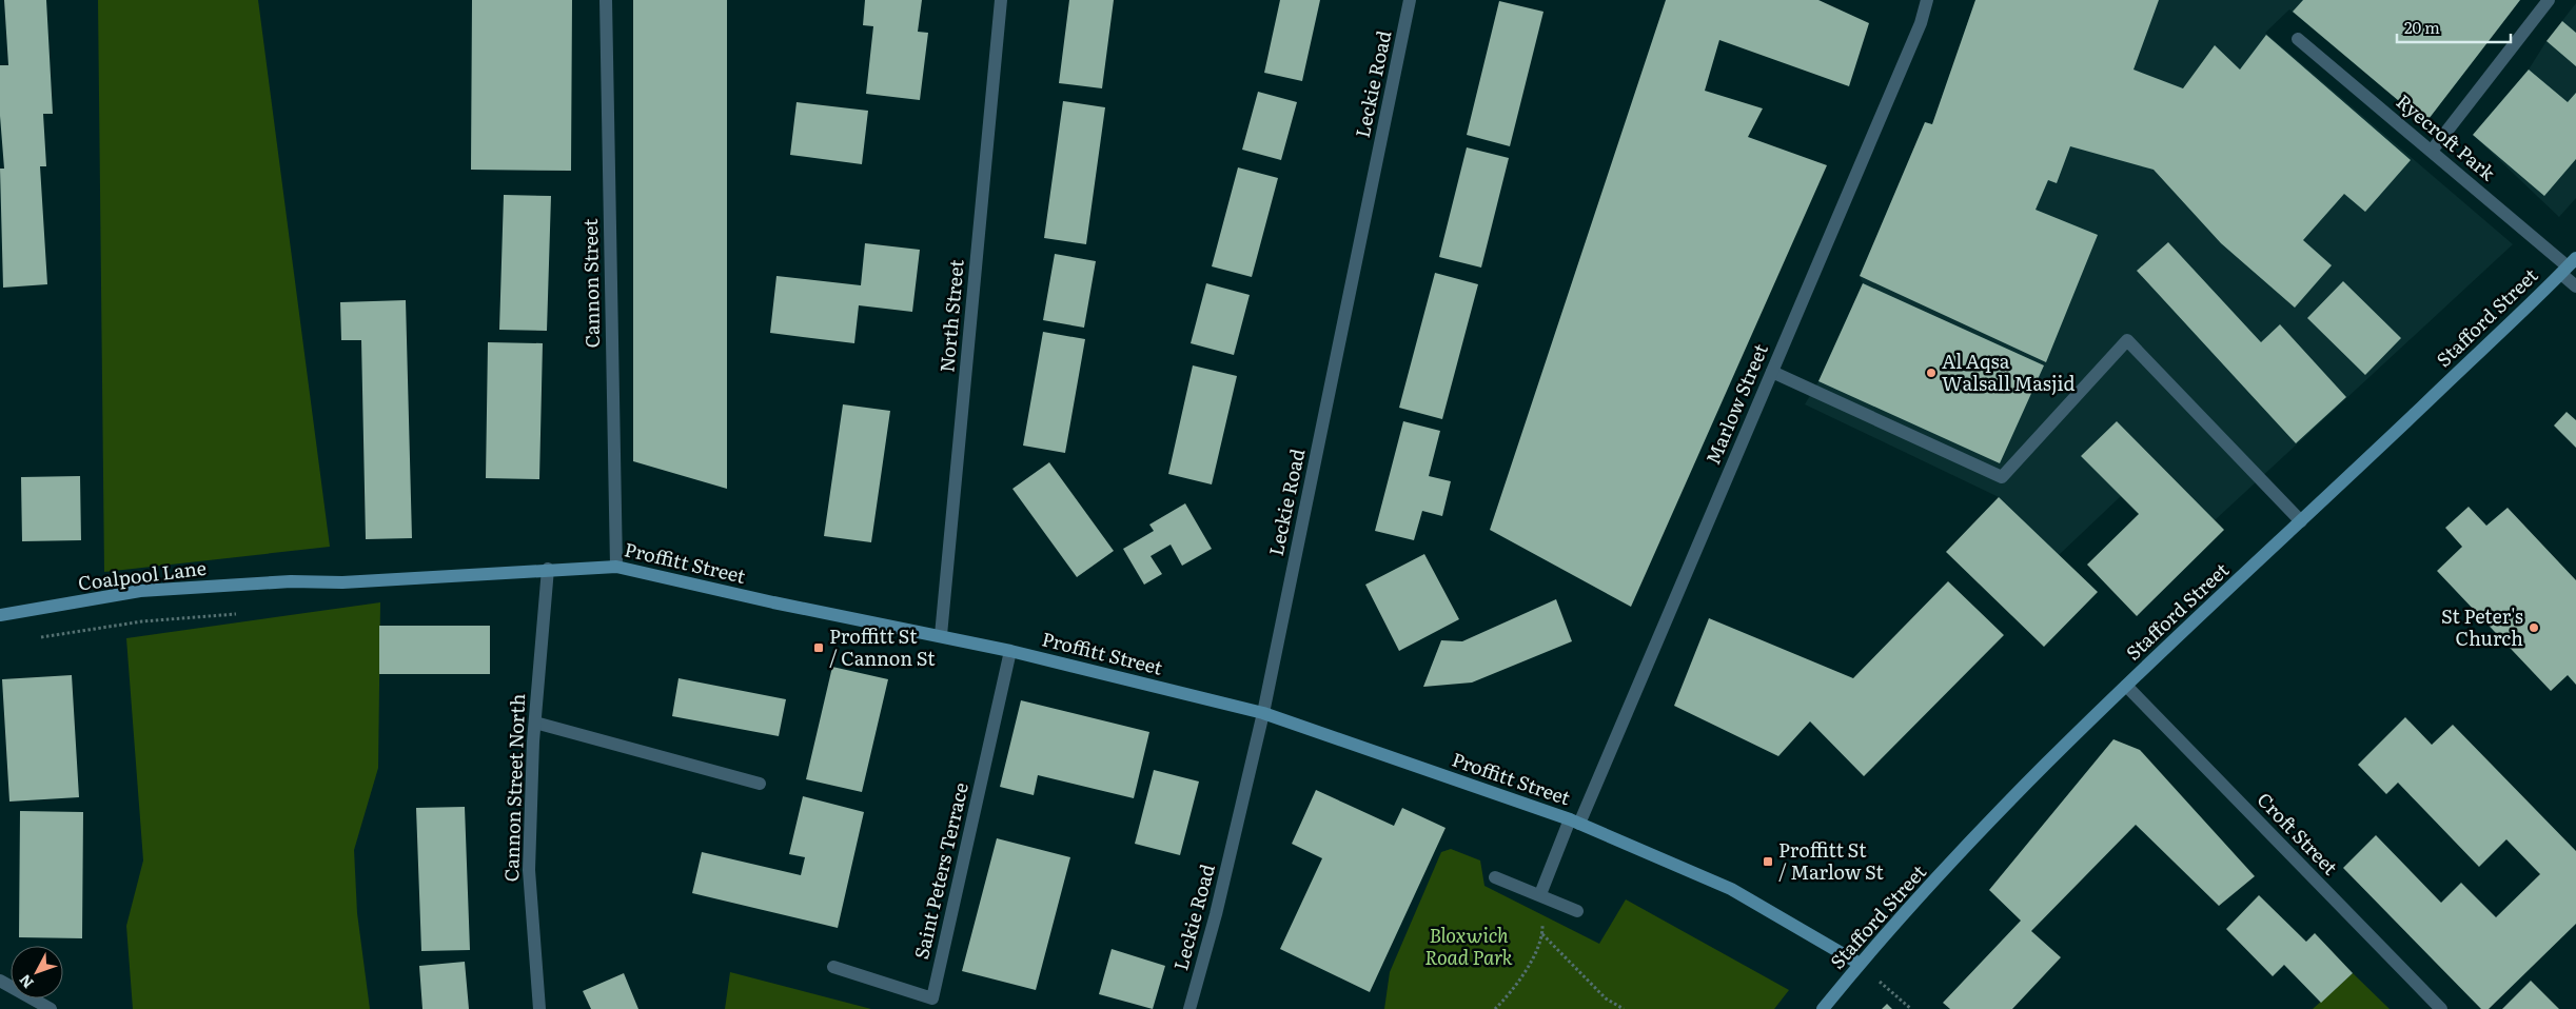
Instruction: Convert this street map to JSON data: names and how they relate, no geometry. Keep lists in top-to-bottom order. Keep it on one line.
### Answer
{"streets":{"street":["Leckie Road","Ryecroft Park","Cannon Street","North Street","Stafford Street","Marlow Street","Proffitt Street","Coalpool Lane","Cannon Street North","Croft Street","Saint Peters Terrace"]},"crossings":[["Leckie Road","Proffitt Street"],["Ryecroft Park","Stafford Street"],["Cannon Street","Proffitt Street"],["North Street","Proffitt Street"],["Stafford Street","Proffitt Street"],["Stafford Street","Croft Street"],["Marlow Street","Proffitt Street"],["Proffitt Street","Coalpool Lane"],["Proffitt Street","Cannon Street North"],["Proffitt Street","Saint Peters Terrace"]],"parks":["Bloxwich Road Park"],"places":{"other":["Al Aqsa Walsall Masjid","St Peter's Church"],"transit":["Proffitt St / Cannon St","Proffitt St / Marlow St"]},"scale_bar":"20 m","north":"bottom left"}
